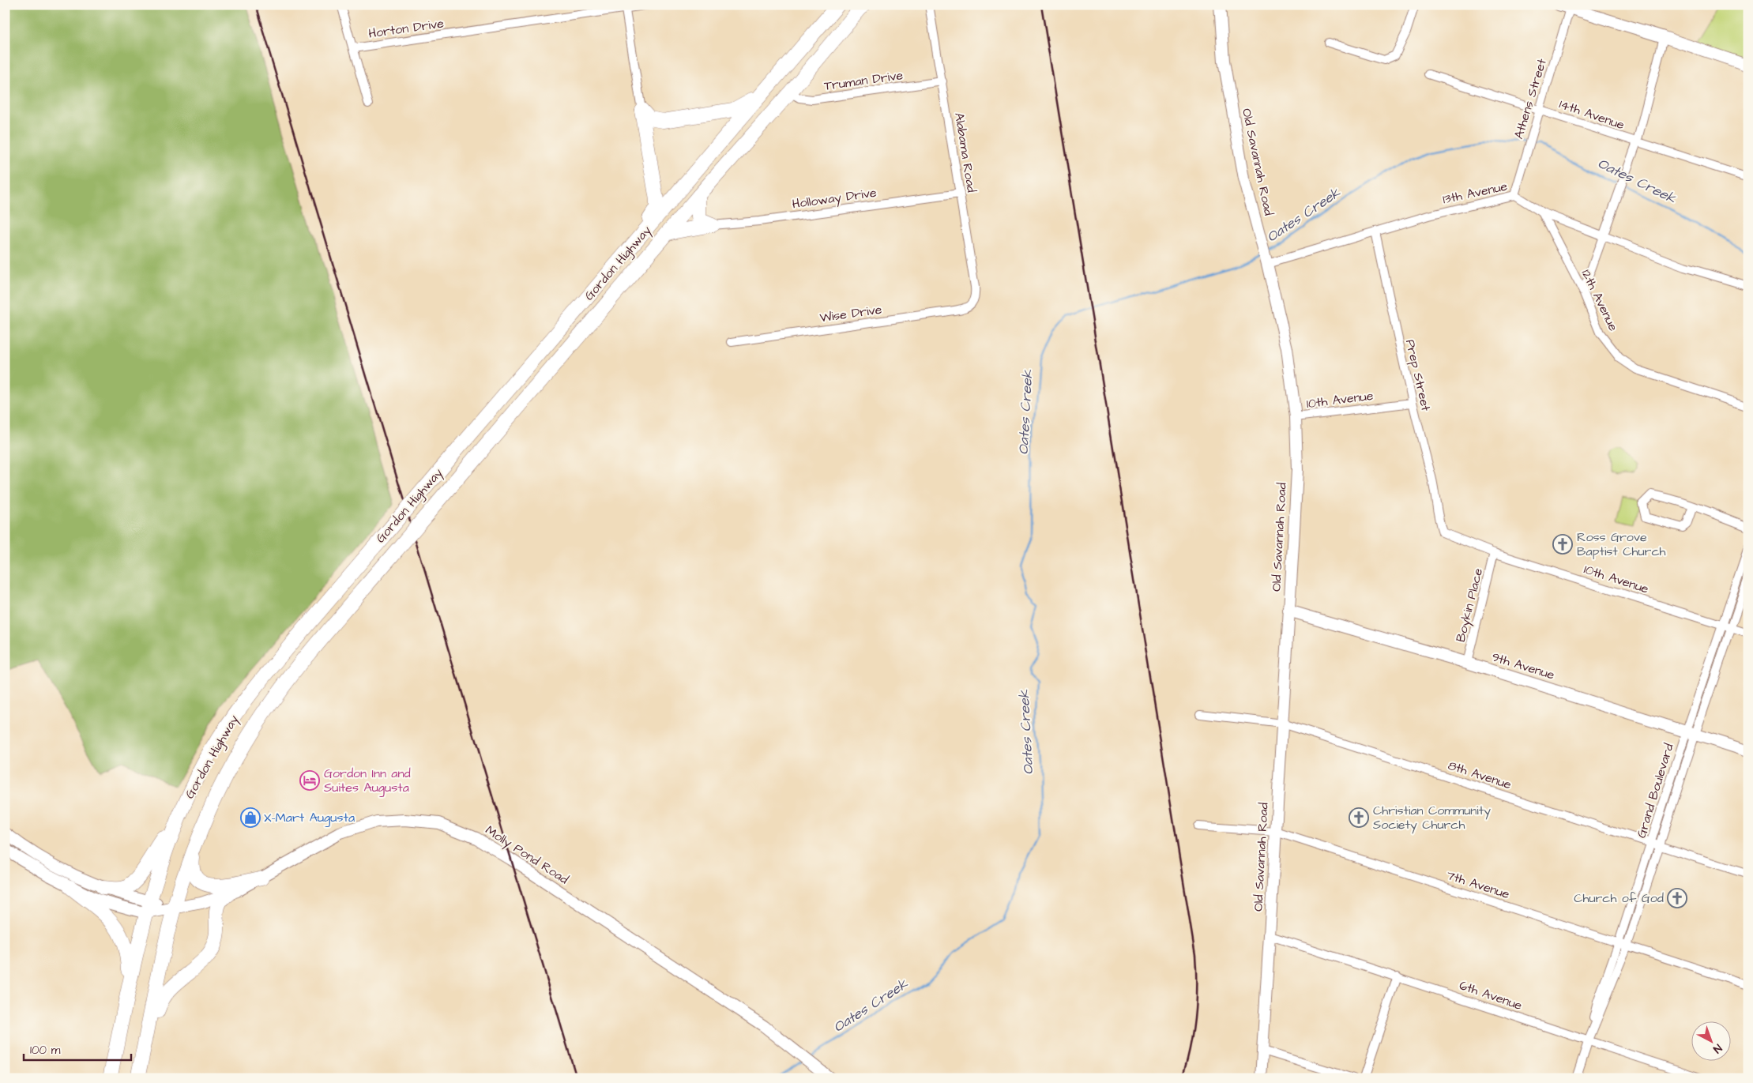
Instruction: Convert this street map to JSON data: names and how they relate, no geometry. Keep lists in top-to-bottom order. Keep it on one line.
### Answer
{"streets":{"highway":["Gordon Highway"],"street":["Horton Drive","Truman Drive","Athens Street","14th Avenue","Alabama Road","Old Savannah Road","13th Avenue","Holloway Drive","12th Avenue","Wise Drive","Prep Street","10th Avenue","Boykin Place","9th Avenue","8th Avenue","Grand Boulevard","Molly Pond Road","7th Avenue","6th Avenue"]},"crossings":[["Truman Drive","Alabama Road"],["Truman Drive","Gordon Highway"],["Athens Street","14th Avenue"],["Athens Street","13th Avenue"],["Alabama Road","Holloway Drive"],["Alabama Road","Wise Drive"],["Old Savannah Road","13th Avenue"],["Old Savannah Road","10th Avenue"],["Old Savannah Road","9th Avenue"],["Old Savannah Road","8th Avenue"],["Old Savannah Road","7th Avenue"],["Old Savannah Road","6th Avenue"],["13th Avenue","12th Avenue"],["13th Avenue","Prep Street"],["Gordon Highway","Molly Pond Road"],["Prep Street","10th Avenue"],["10th Avenue","Boykin Place"],["10th Avenue","Grand Boulevard"],["Boykin Place","9th Avenue"],["9th Avenue","Grand Boulevard"],["8th Avenue","Grand Boulevard"],["Grand Boulevard","7th Avenue"],["Grand Boulevard","6th Avenue"]],"water":["Oates Creek"],"places":{"church":["Ross Grove Baptist Church","Christian Community Society Church","Church of God"],"hotel":["Gordon Inn and Suites Augusta"],"shop":["X-Mart Augusta"]},"scale_bar":"100 m","north":"bottom right"}
